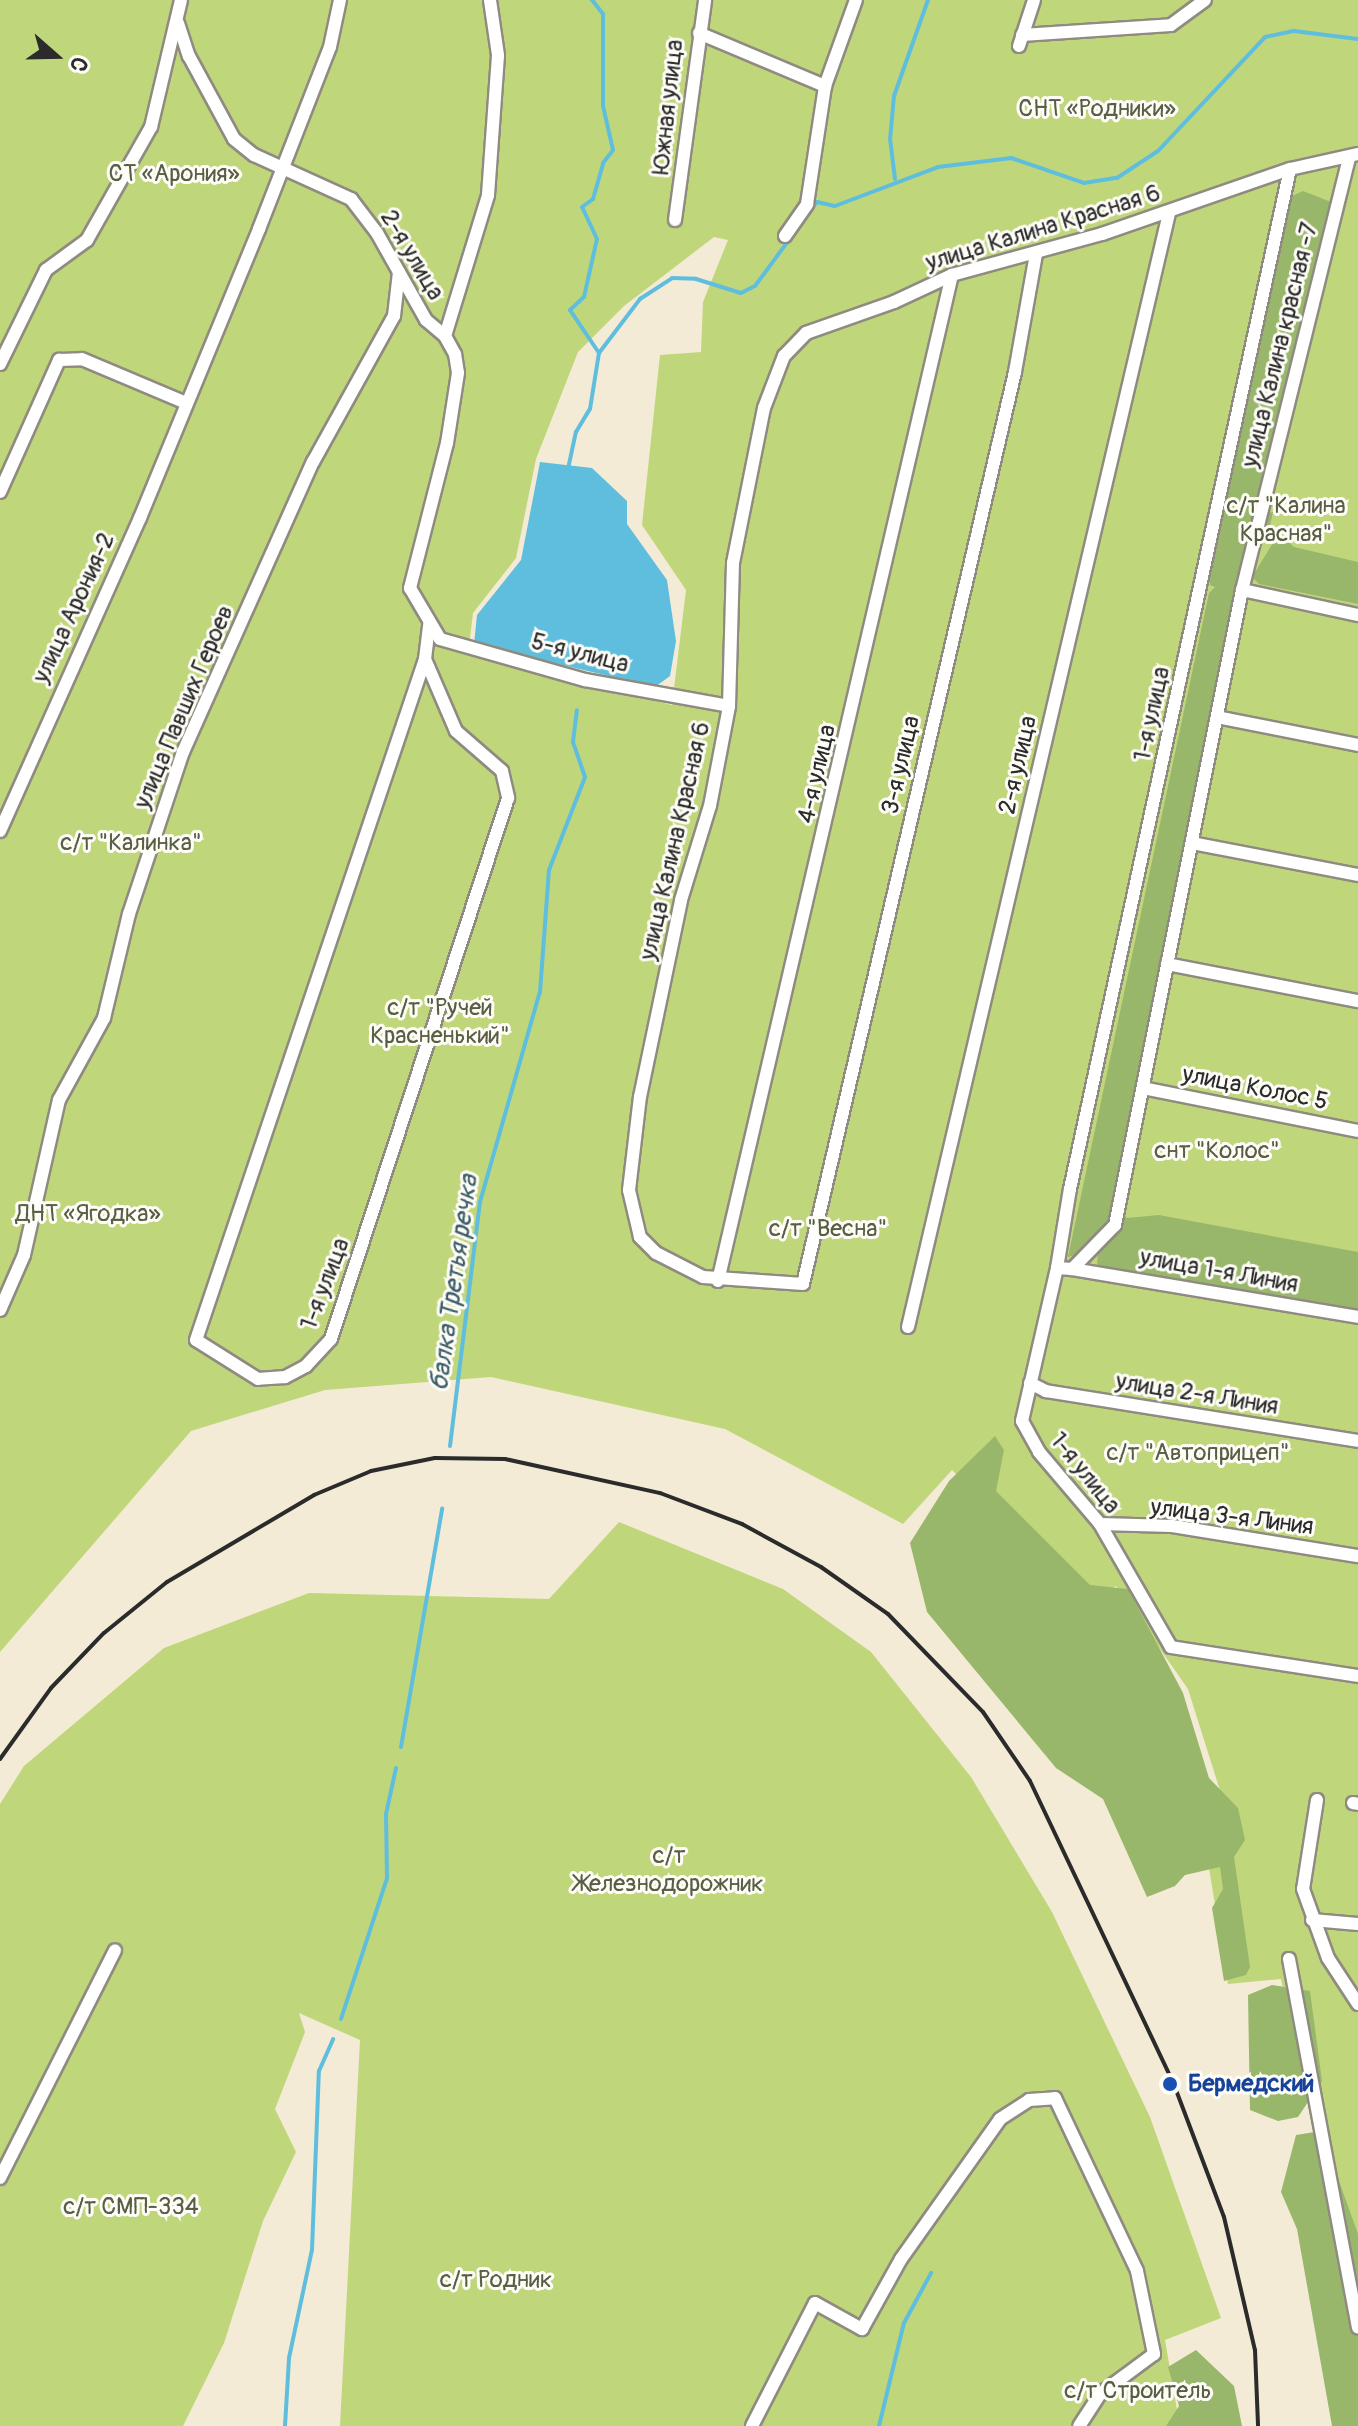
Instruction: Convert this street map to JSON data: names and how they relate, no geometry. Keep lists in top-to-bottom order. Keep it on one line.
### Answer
{"streets":{"street":["Южная улица","улица Калина Красная 6","2-я улица","улица Калина красная -7","улица Арония-2","5-я улица","улица Павших Героев","1-я улица","3-я улица","4-я улица","улица Колос 5","улица 1-я Линия","улица 2-я Линия","улица 3-я Линия"]},"crossings":[["улица Калина Красная 6","2-я улица"],["улица Калина Красная 6","улица Калина красная -7"],["улица Калина Красная 6","5-я улица"],["улица Калина Красная 6","1-я улица"],["улица Калина Красная 6","3-я улица"],["улица Калина Красная 6","4-я улица"],["2-я улица","улица Арония-2"],["2-я улица","5-я улица"],["2-я улица","улица Павших Героев"],["2-я улица","1-я улица"],["5-я улица","1-я улица"],["1-я улица","улица 2-я Линия"],["1-я улица","улица 3-я Линия"],["3-я улица","4-я улица"]],"water":["балка Третья речка"],"parks":["СНТ «Родники»","СТ «Арония»","с/т \"Калина Красная\"","с/т \"Калинка\"","с/т \"Ручей Красненький\"","снт \"Колос\"","ДНТ «Ягодка»","с/т \"Весна\"","с/т \"Автоприцеп\"","с/т Железнодорожник","с/т СМП-334","с/т Родник","с/т Строитель"],"places":["Бермедский"],"north":"right"}
